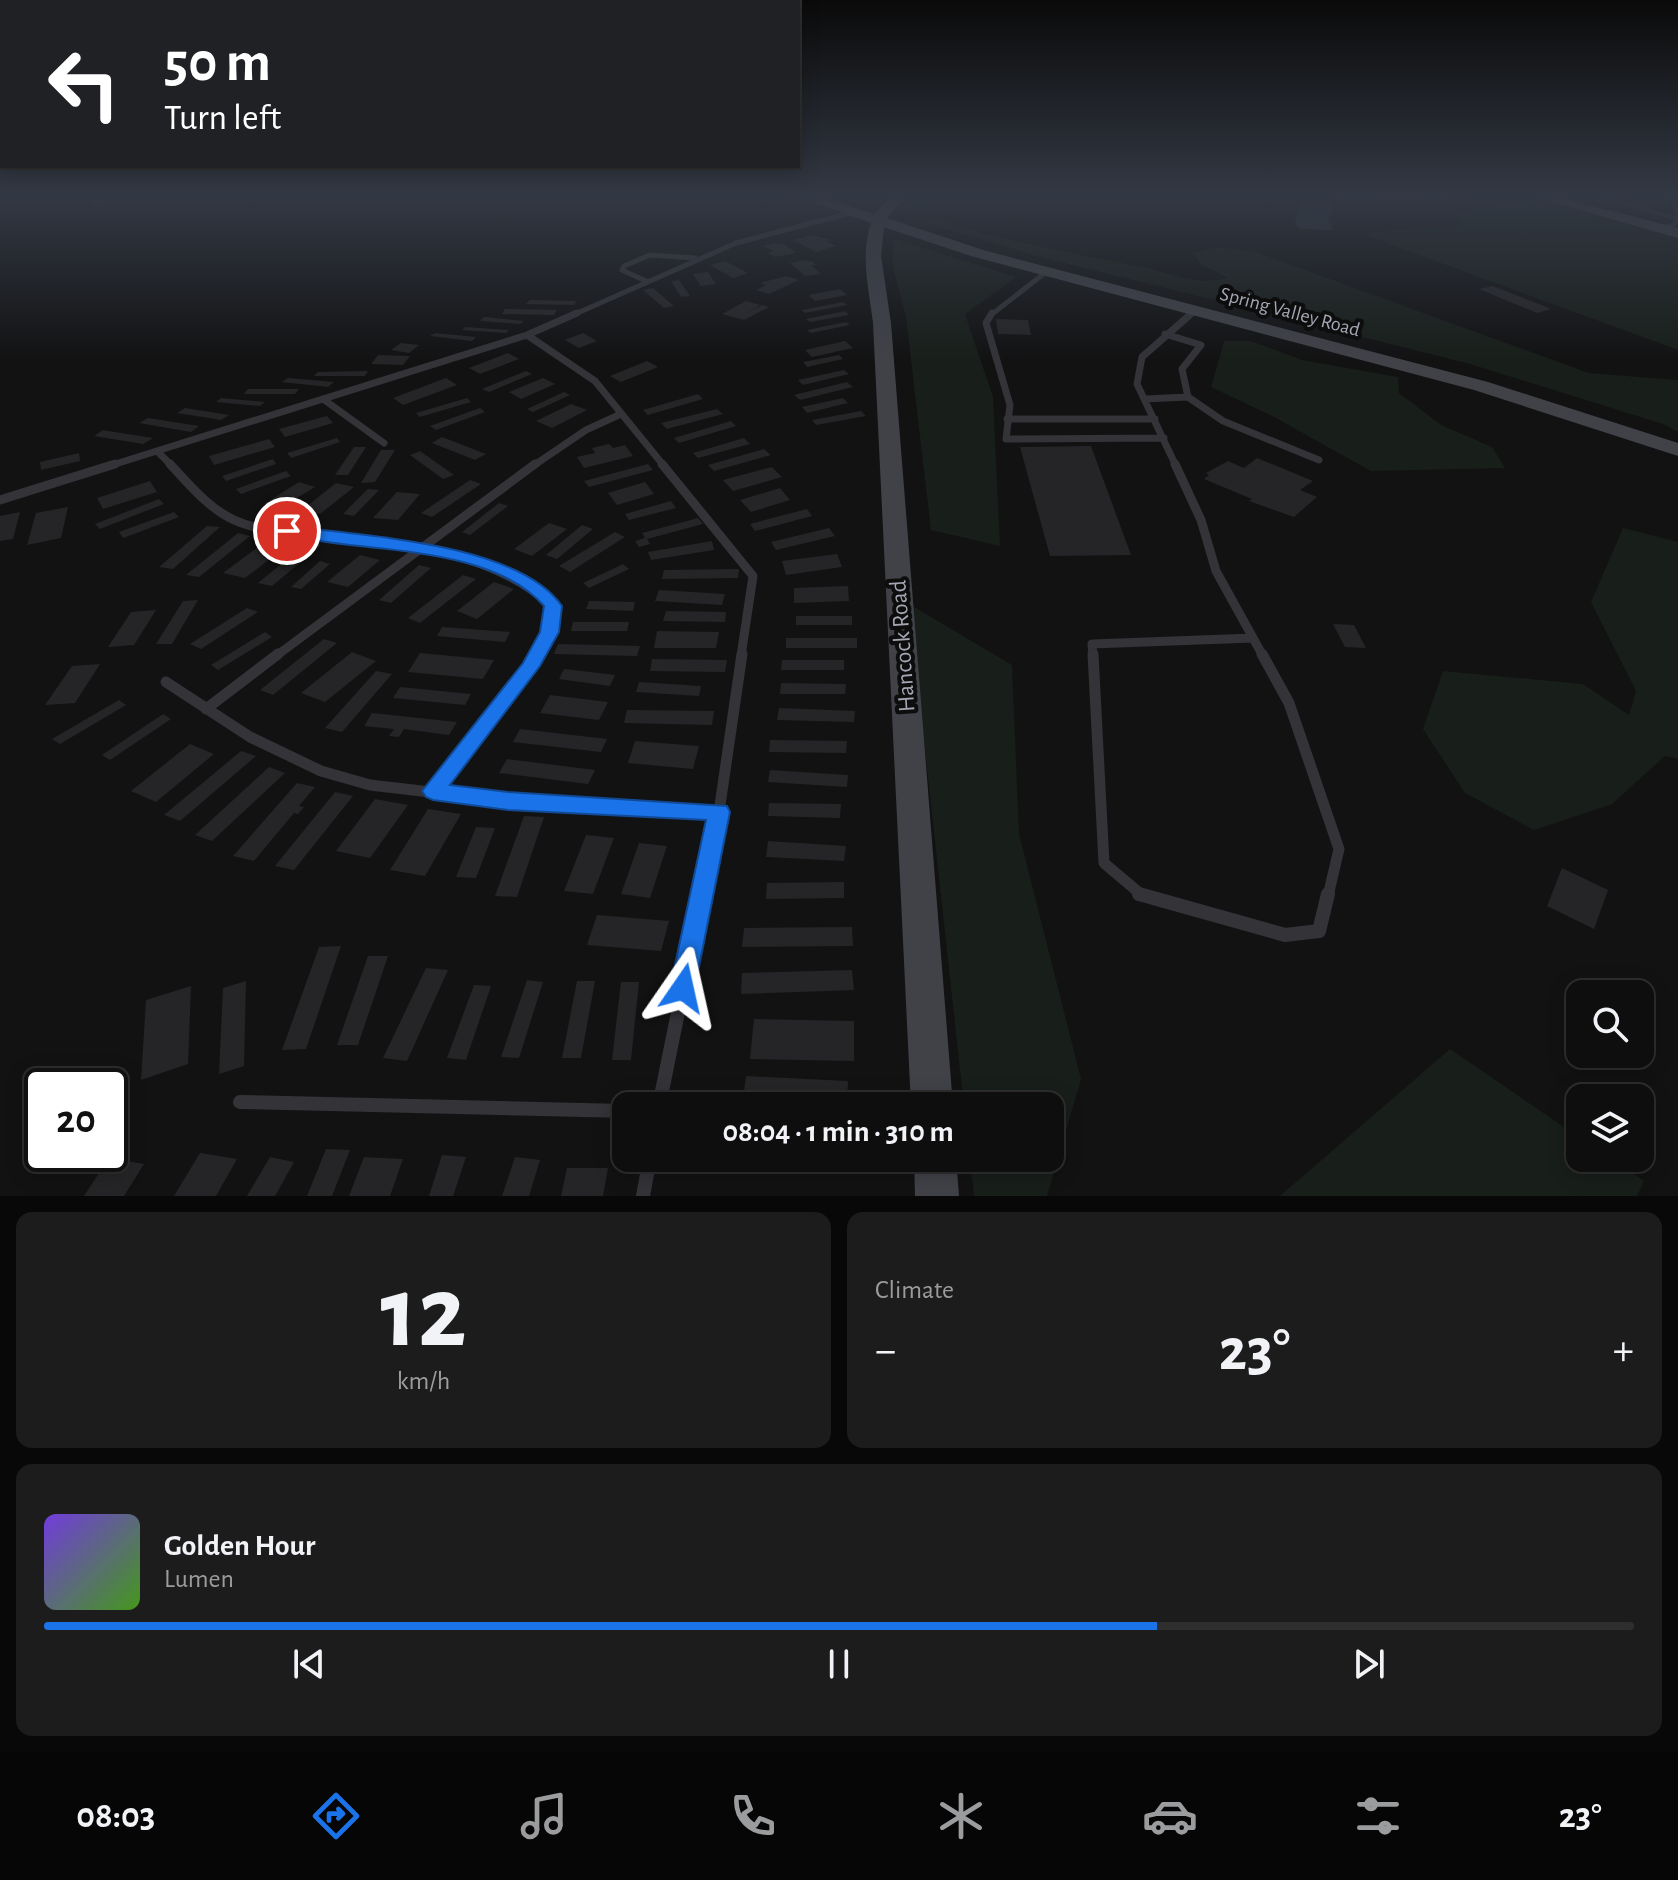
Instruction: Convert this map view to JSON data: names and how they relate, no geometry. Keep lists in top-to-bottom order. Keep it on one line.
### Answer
{"streets":{"street":["Spring Valley Road","Hancock Road"]},"page":{"turn":["50 m","Turn left"],"limit":"20","trip":"08:04 · 1 min · 310 m","tile":[["12","km/h"],"Climate"],"heat":["−","23°","+"],"song":["Golden Hour","Lumen"],"tabs":["08:03","23°"]}}
